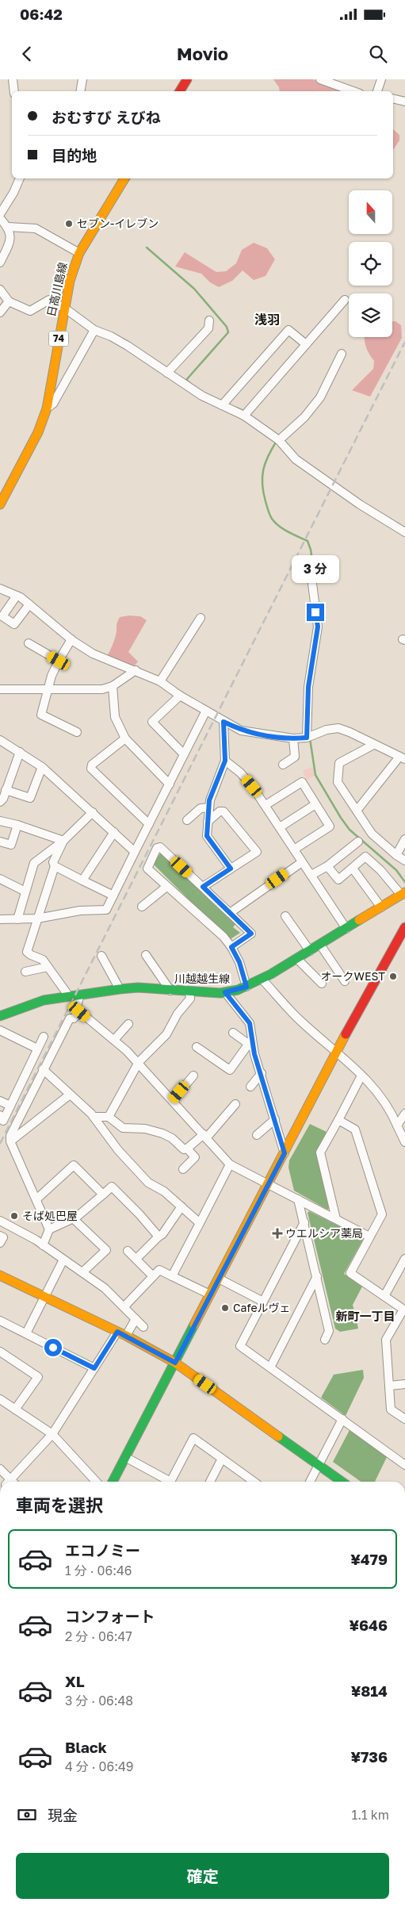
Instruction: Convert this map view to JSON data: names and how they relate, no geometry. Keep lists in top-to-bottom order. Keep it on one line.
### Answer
{"streets":{"street":["日高川島線","74","川越越生線"]},"districts":["浅羽","新町一丁目"],"places":{"other":["セブン-イレブン","オークWEST","そば処巴屋","Cafeルヴェ"],"health":["ウエルシア薬局"]},"north":"top","page":{"status":"06:42","header":"Movio","banner":["おむすび えびね","目的地"],"bubble":"3 分","heading":"車両を選択","list":[{"name":"エコノミー","note":"1 分 · 06:46","value":"¥479"},{"name":"コンフォート","note":"2 分 · 06:47","value":"¥646"},{"name":"XL","note":"3 分 · 06:48","value":"¥814"},{"name":"Black","note":"4 分 · 06:49","value":"¥736"}],"pay":["現金","1.1 km"],"buttons":"確定"}}
